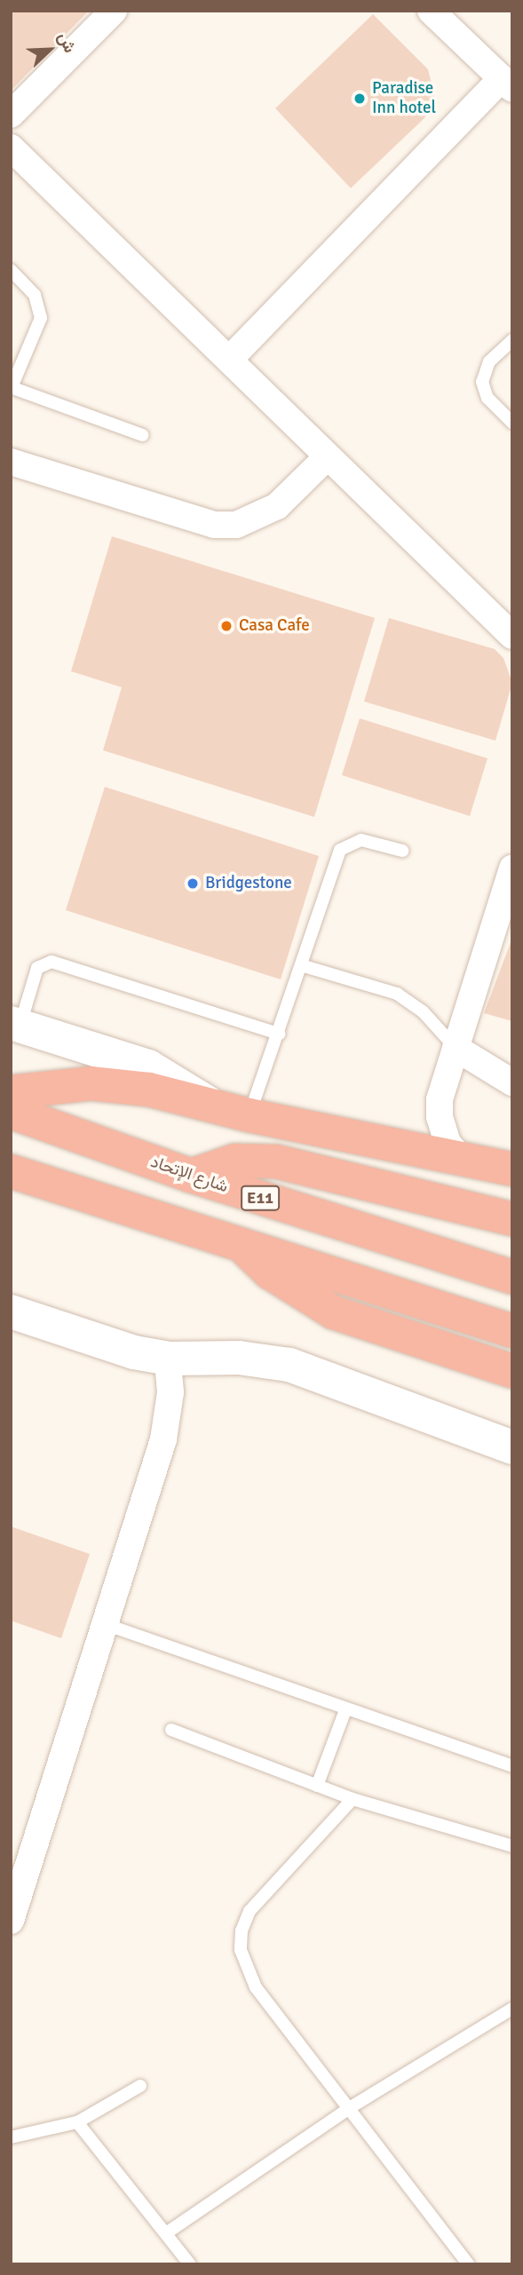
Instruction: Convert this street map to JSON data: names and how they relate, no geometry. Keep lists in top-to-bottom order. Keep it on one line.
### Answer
{"streets":{"highway":["شارع الإتحاد","E11"]},"places":["Paradise Inn hotel","Casa Cafe","Bridgestone"],"north":"top right"}
